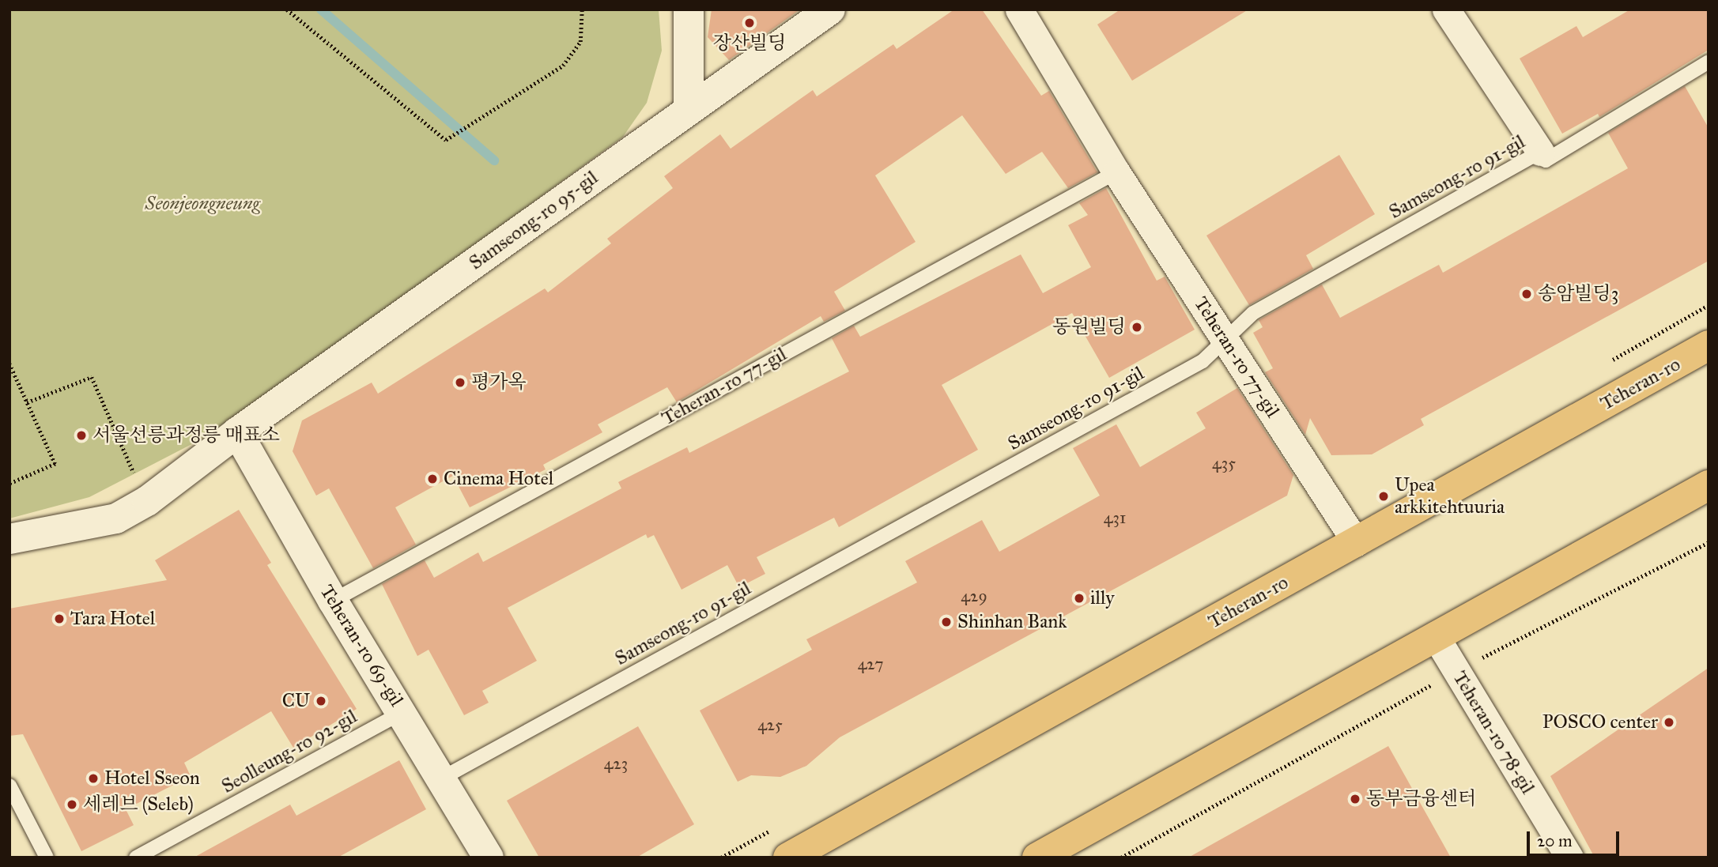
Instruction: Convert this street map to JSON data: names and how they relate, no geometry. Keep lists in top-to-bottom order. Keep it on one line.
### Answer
{"streets":{"main road":["Teheran-ro"],"street":["Samseong-ro 95-gil","Teheran-ro 77-gil","Teheran-ro 69-gil","Teheran-ro 78-gil"],"lane":["Samseong-ro 91-gil","Seolleung-ro 92-gil"]},"crossings":[["Samseong-ro 91-gil","Teheran-ro 77-gil"],["Samseong-ro 91-gil","Teheran-ro 69-gil"],["Samseong-ro 95-gil","Teheran-ro 69-gil"],["Teheran-ro 77-gil","Teheran-ro"],["Teheran-ro 77-gil","Teheran-ro 69-gil"],["Teheran-ro 69-gil","Seolleung-ro 92-gil"]],"parks":["Seonjeongneung"],"places":["장산빌딩","송암빌딩3","동원빌딩","평가옥","서울선릉과정릉 매표소","Cinema Hotel","Upea arkkitehtuuria","illy","Tara Hotel","Shinhan Bank","CU","POSCO center","Hotel Sseon","동부금융센터","세레브 (Seleb)"],"house_numbers":["435","431","429","427","425","423"],"scale_bar":"20 m"}
